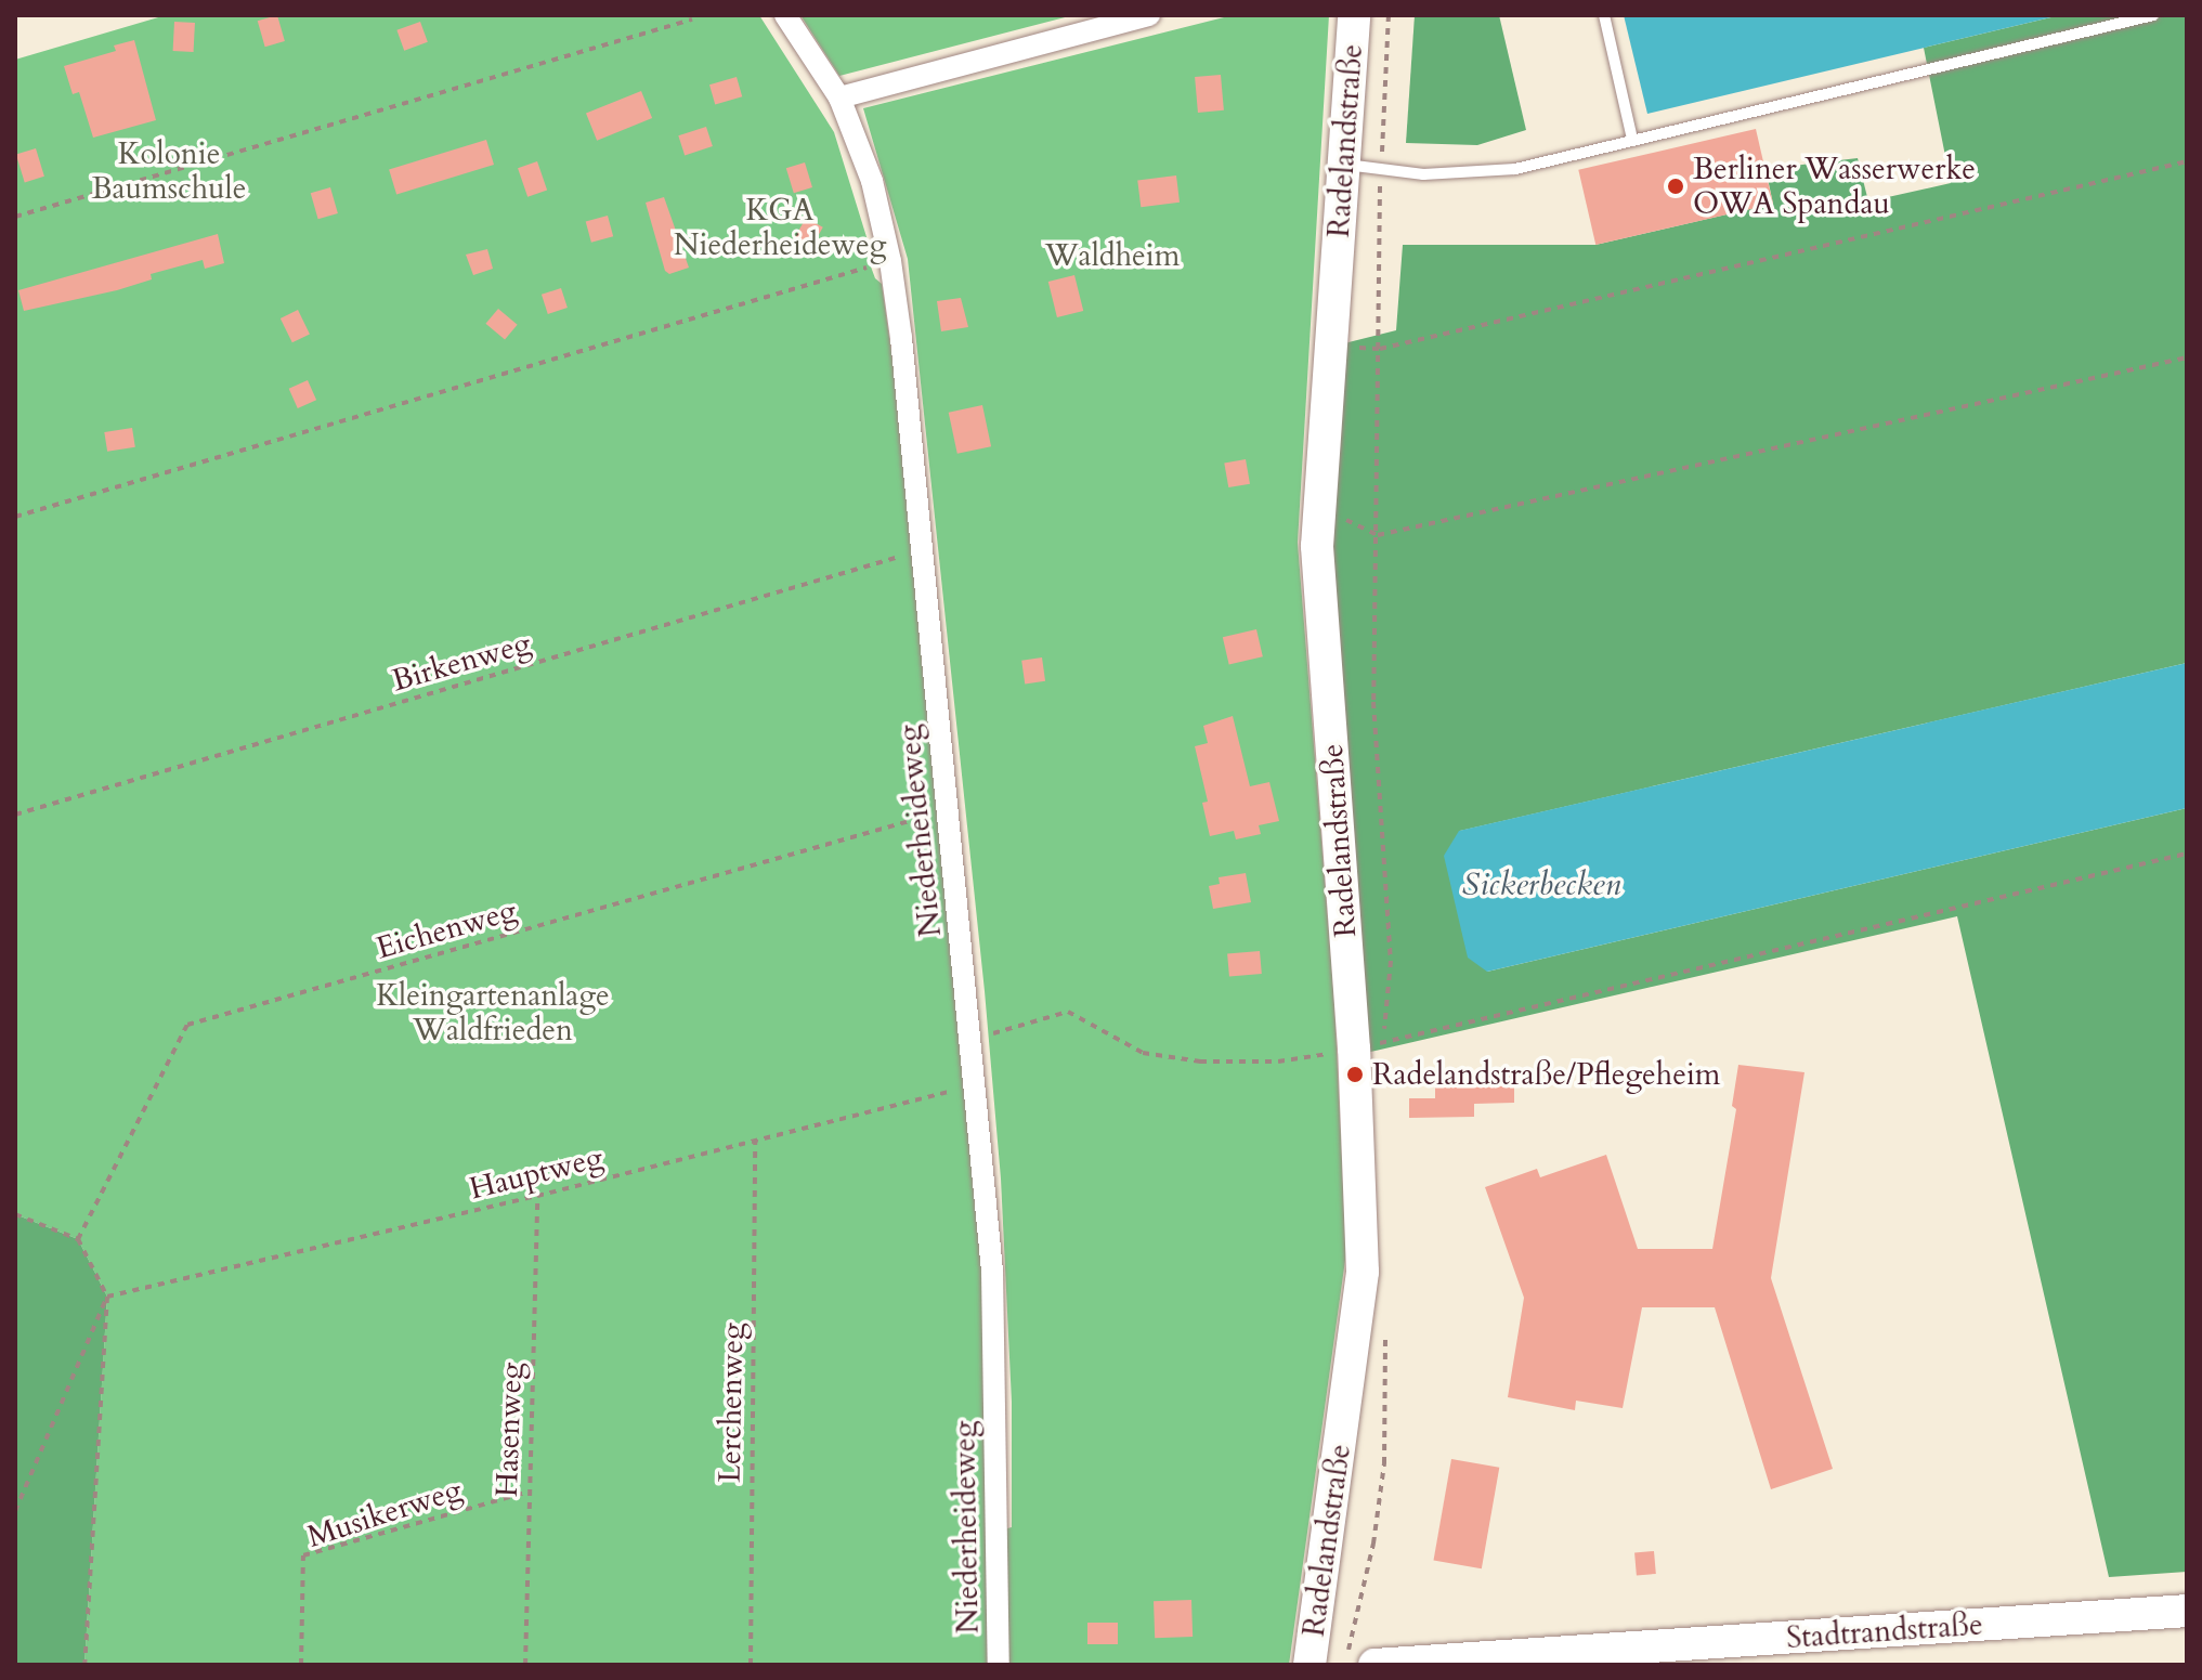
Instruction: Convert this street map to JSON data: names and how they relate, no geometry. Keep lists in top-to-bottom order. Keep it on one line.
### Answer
{"streets":{"street":["Radelandstraße","Niederheideweg","Stadtrandstraße"],"path":["Birkenweg","Eichenweg","Hauptweg","Lerchenweg","Hasenweg","Musikerweg"]},"crossings":[["Birkenweg","Niederheideweg"],["Niederheideweg","Eichenweg"],["Niederheideweg","Hauptweg"],["Hauptweg","Lerchenweg"],["Hauptweg","Hasenweg"],["Hasenweg","Musikerweg"]],"water":["Sickerbecken"],"parks":["Kolonie Baumschule","KGA Niederheideweg","Waldheim","Kleingartenanlage Waldfrieden"],"places":["Berliner Wasserwerke OWA Spandau","Radelandstraße/Pflegeheim"]}
